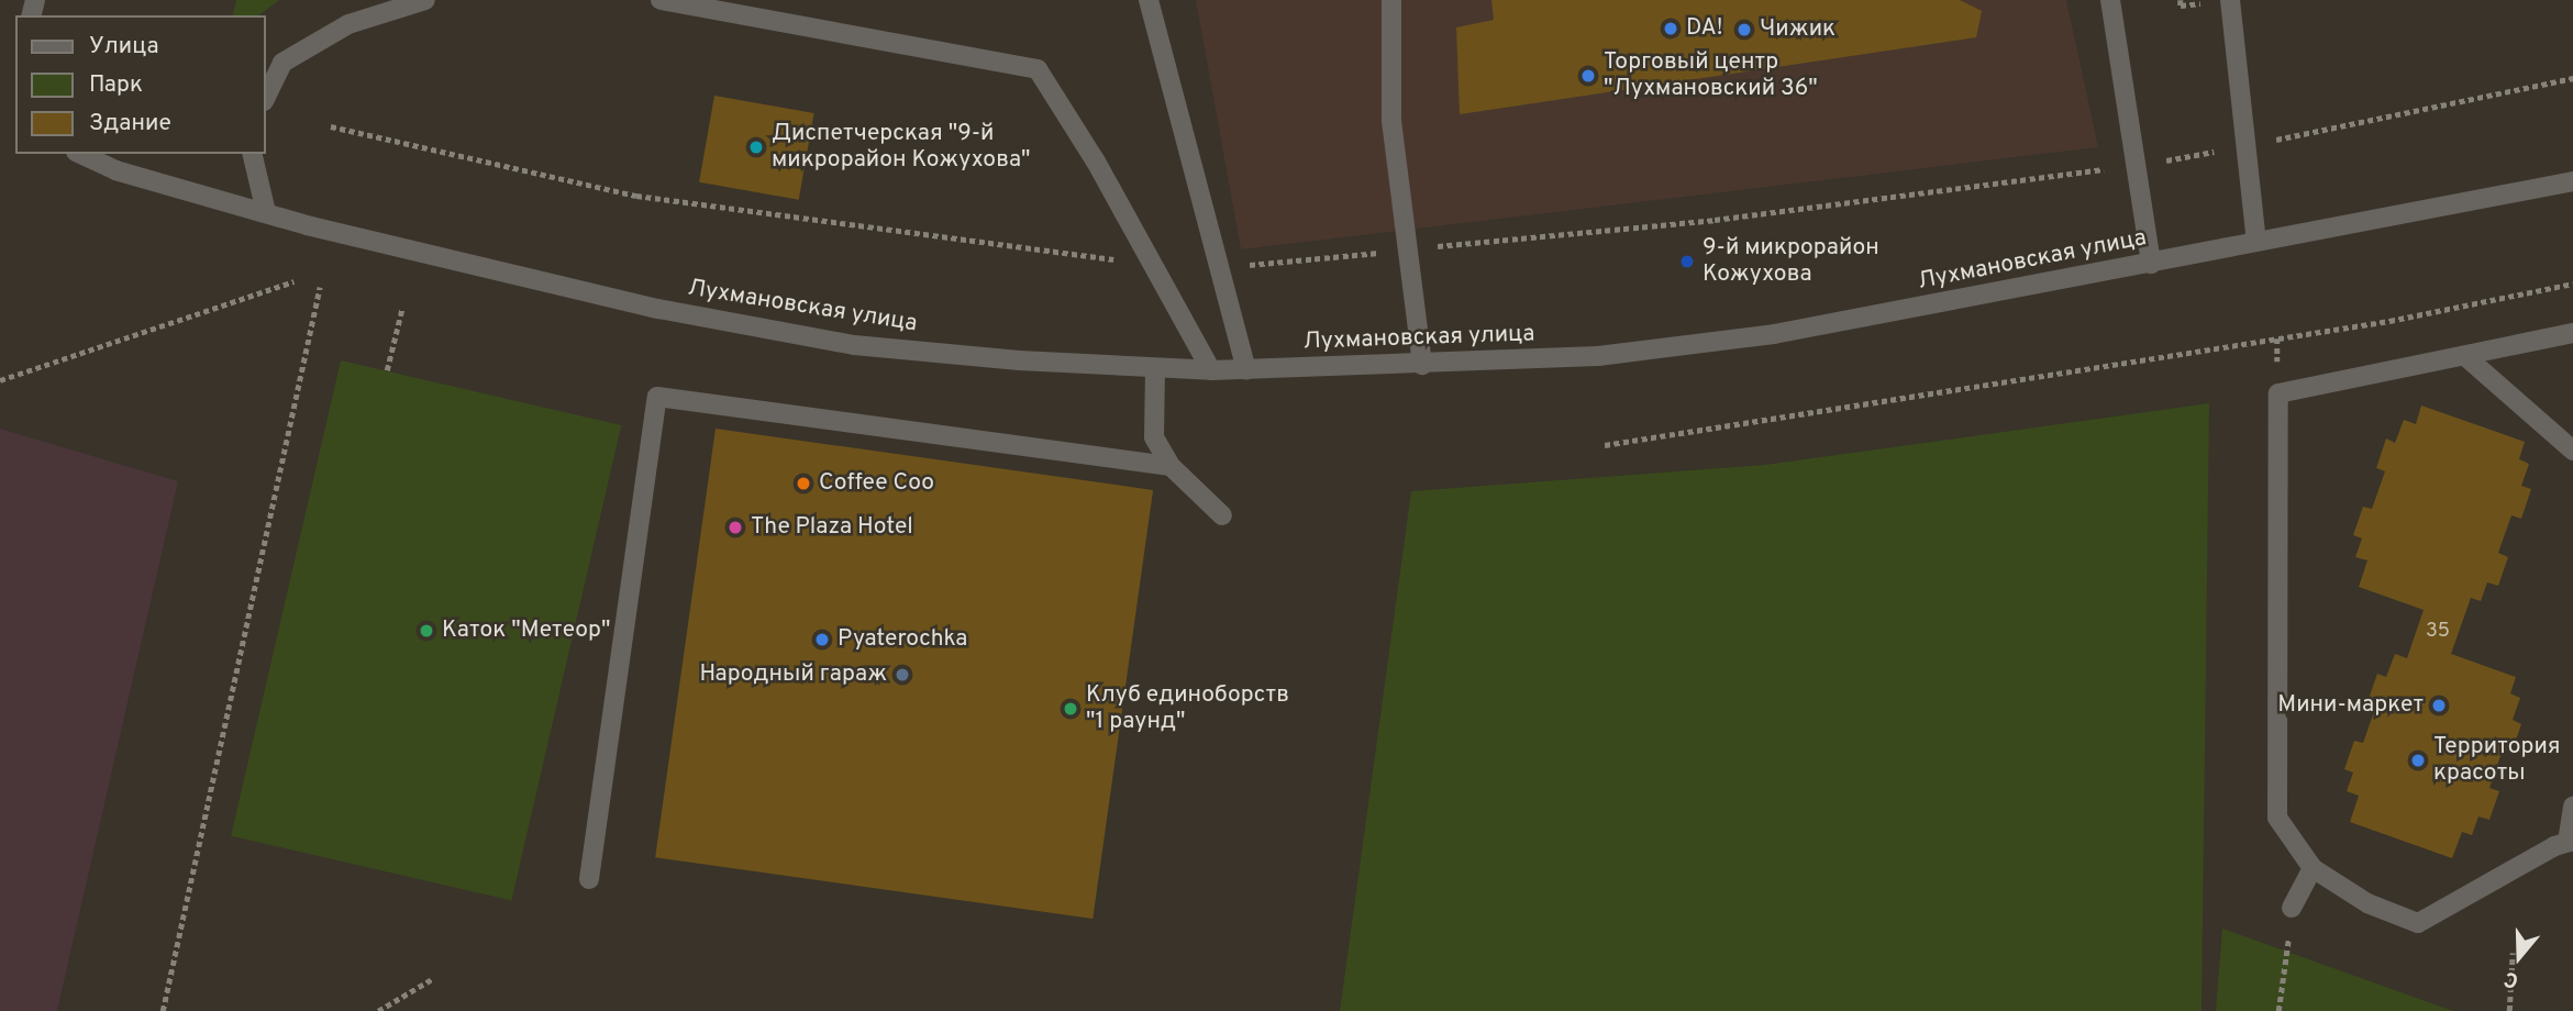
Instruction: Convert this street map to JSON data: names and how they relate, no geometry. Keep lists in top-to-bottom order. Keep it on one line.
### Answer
{"streets":{"street":["Лухмановская улица"]},"places":["DA!","Чижик","Торговый центр \"Лухмановский 36\"","Диспетчерская \"9-й микрорайон Кожухова\"","9-й микрорайон Кожухова","Coffee Coo","The Plaza Hotel","Каток \"Метеор\"","Pyaterochka","Народный гараж","Мини-маркет","Клуб единоборств \"1 раунд\"","Территория красоты"],"house_numbers":["35"],"legend":["Улица","Парк","Здание"],"north":"bottom"}
